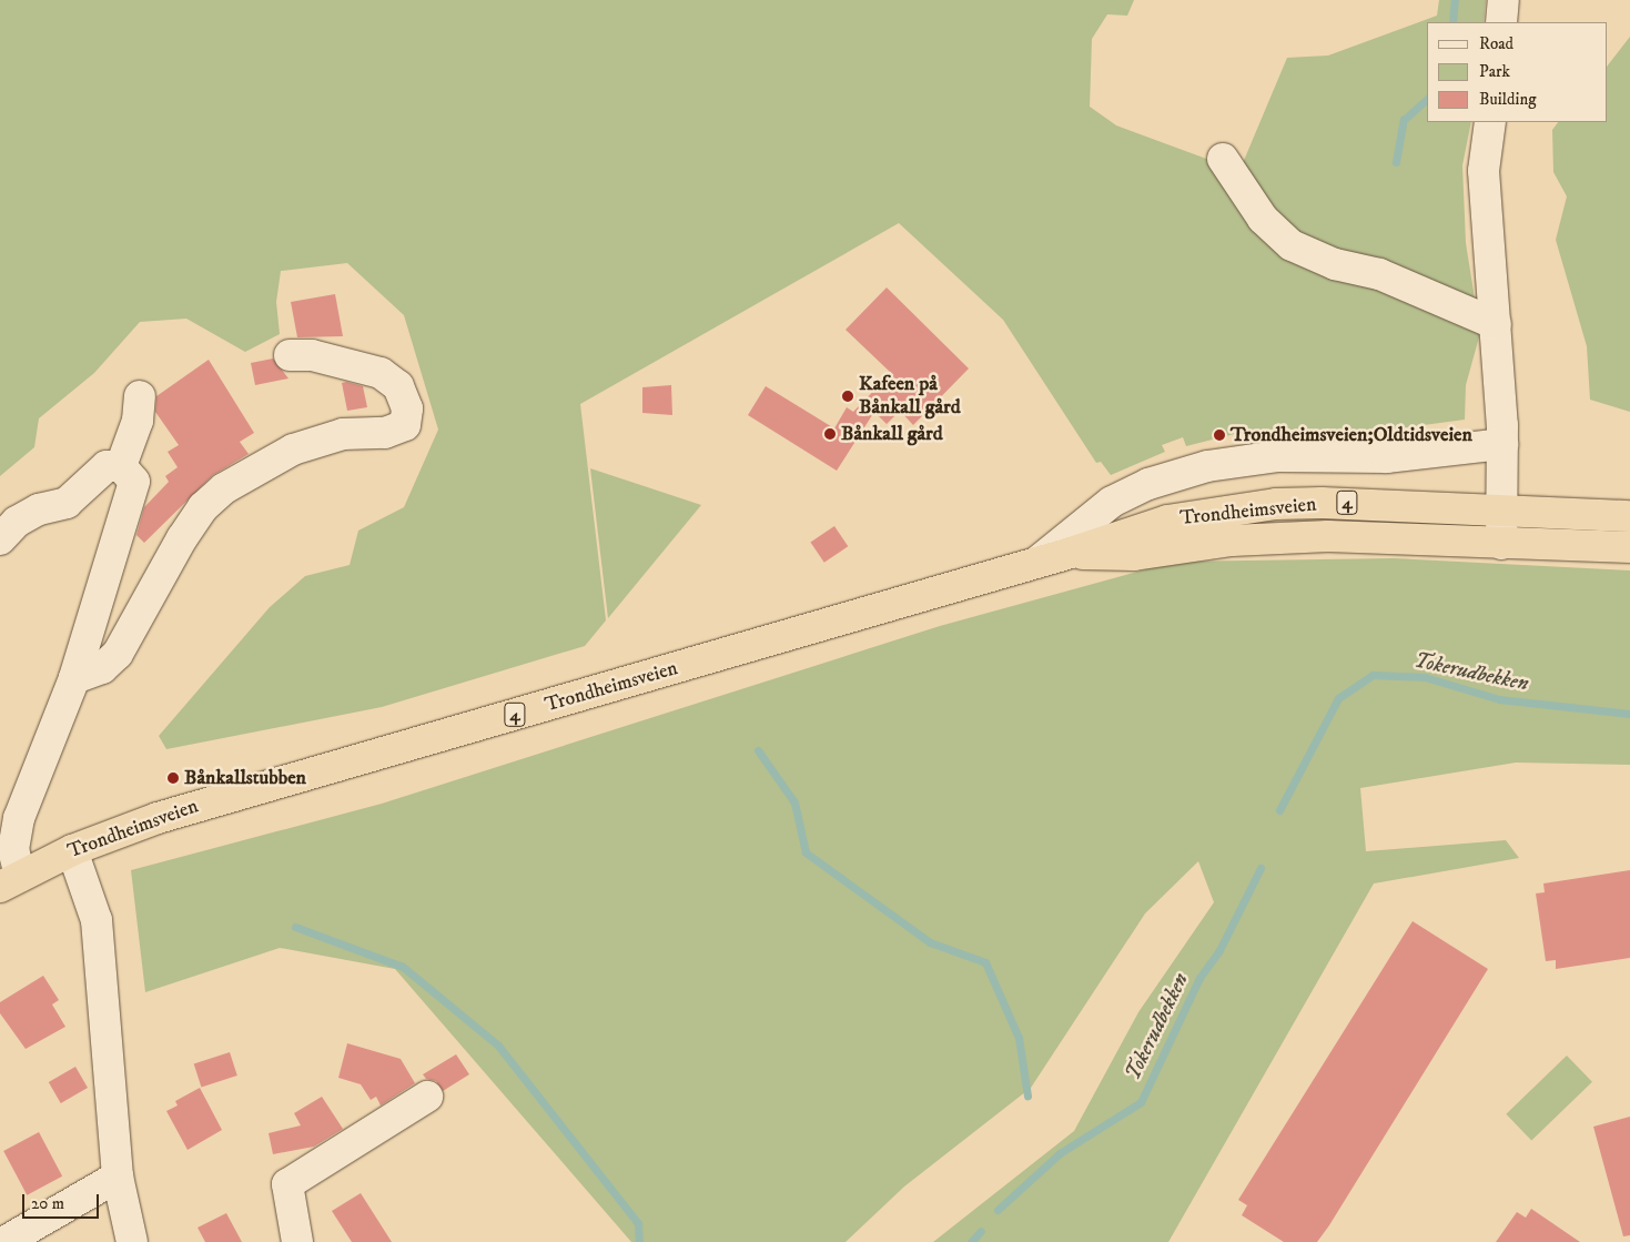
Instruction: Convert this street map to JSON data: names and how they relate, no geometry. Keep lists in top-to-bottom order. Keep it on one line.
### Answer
{"streets":{"highway":["4","Trondheimsveien"]},"water":["Tokerudbekken"],"places":["Kafeen på Bånkall gård","Bånkall gård","Trondheimsveien;Oldtidsveien","Bånkallstubben"],"legend":["Road","Park","Building"],"scale_bar":"20 m"}
